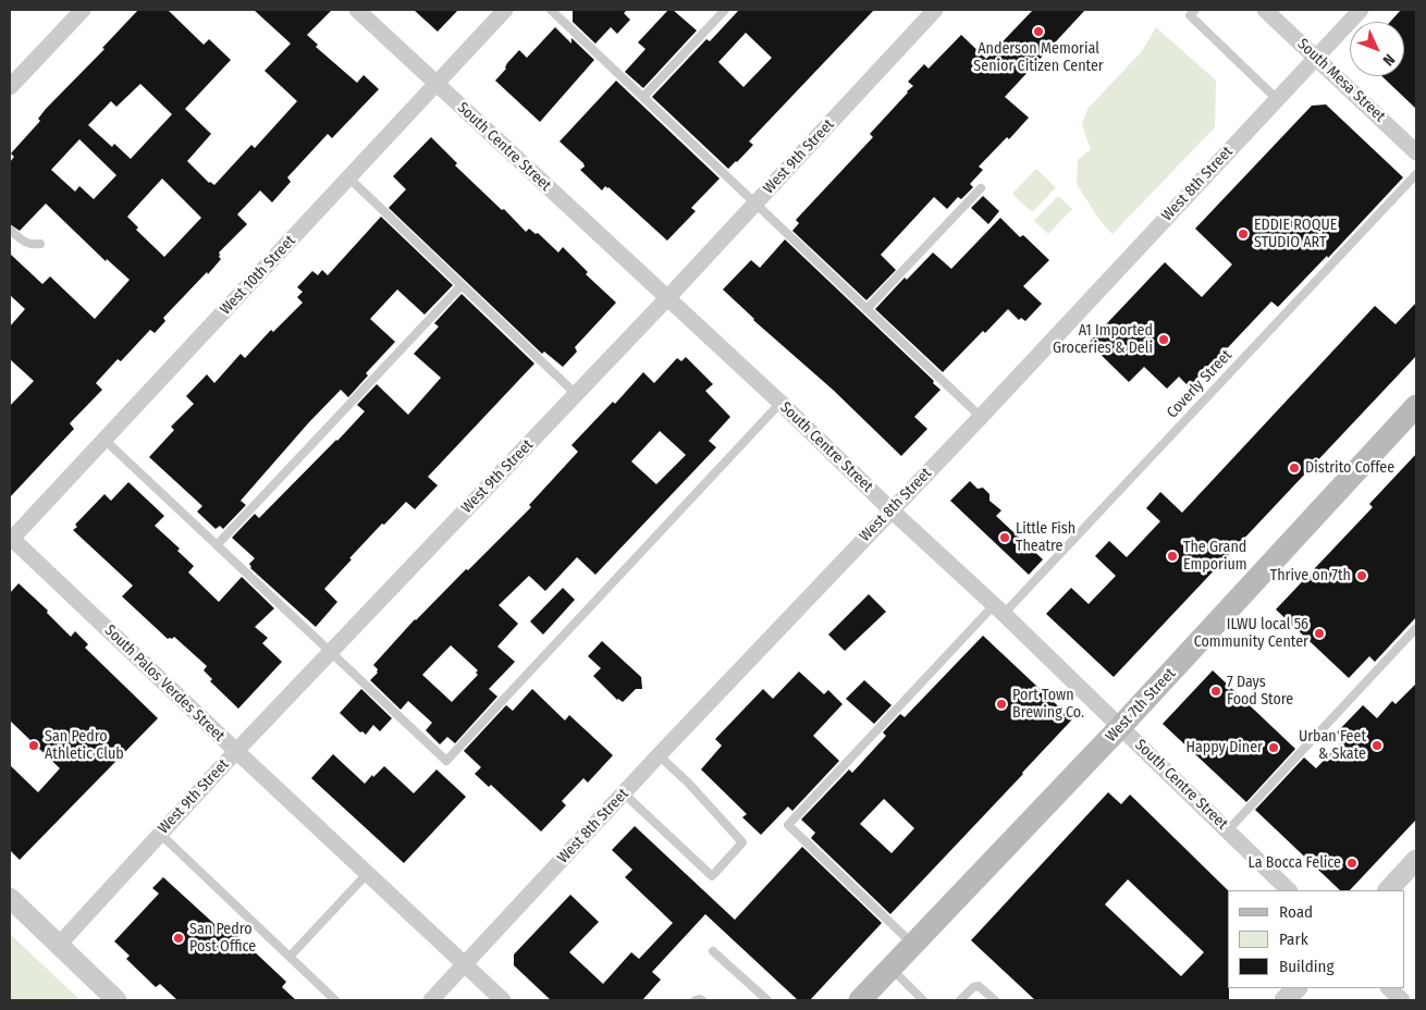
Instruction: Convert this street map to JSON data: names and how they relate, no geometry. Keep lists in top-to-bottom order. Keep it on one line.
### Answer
{"streets":{"main road":["West 7th Street"],"street":["South Mesa Street","South Centre Street","West 9th Street","West 8th Street","West 10th Street","South Palos Verdes Street"],"lane":["Coverly Street"]},"crossings":[["South Mesa Street","West 8th Street"],["South Centre Street","West 9th Street"],["South Centre Street","West 8th Street"],["South Centre Street","West 10th Street"],["South Centre Street","Coverly Street"],["South Centre Street","West 7th Street"],["West 9th Street","South Palos Verdes Street"],["West 8th Street","South Palos Verdes Street"],["West 10th Street","South Palos Verdes Street"],["Coverly Street","West 7th Street"]],"places":["Anderson Memorial Senior Citizen Center","EDDIE ROQUE STUDIO ART","A1 Imported Groceries & Deli","Distrito Coffee","Little Fish Theatre","The Grand Emporium","Thrive on 7th","ILWU local 56 Community Center","7 Days Food Store","Port Town Brewing Co.","San Pedro Athletic Club","Urban Feet & Skate","Happy Diner","La Bocca Felice","San Pedro Post Office"],"legend":["Road","Park","Building"],"north":"bottom right"}
